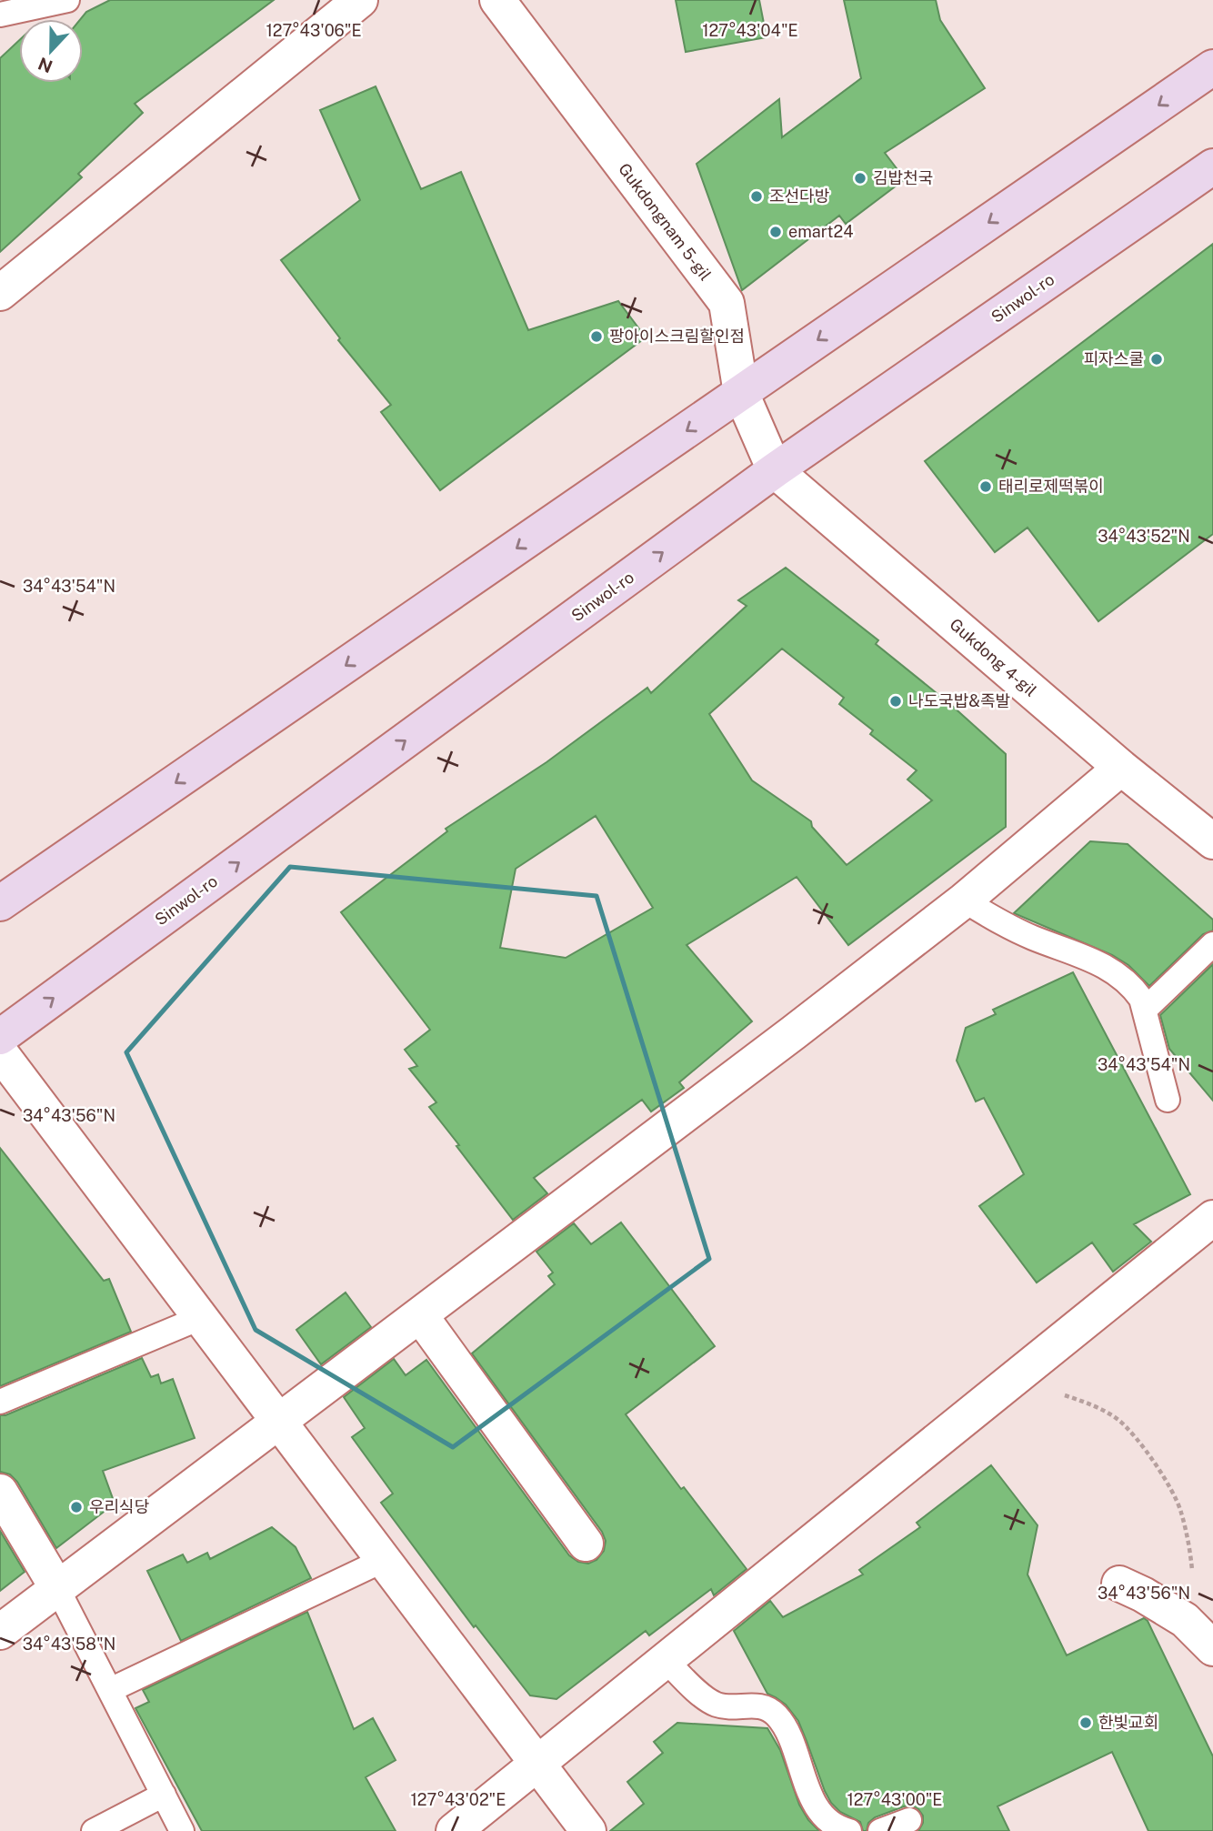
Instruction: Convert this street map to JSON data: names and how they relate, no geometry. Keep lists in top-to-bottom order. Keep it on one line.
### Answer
{"streets":{"street":["Gukdongnam 5-gil","Sinwol-ro","Gukdong 4-gil"]},"crossings":[["Gukdongnam 5-gil","Sinwol-ro"],["Gukdongnam 5-gil","Gukdong 4-gil"],["Sinwol-ro","Gukdong 4-gil"]],"places":["김밥천국","조선다방","emart24","팡아이스크림할인점","피자스쿨","태리로제떡볶이","나도국밥&족발","우리식당","한빛교회"],"north":"bottom","coordinates":["127°43'06\"E","127°43'04\"E","34°43'52\"N","34°43'54\"N","34°43'56\"N","34°43'58\"N","127°43'02\"E","127°43'00\"E"]}
